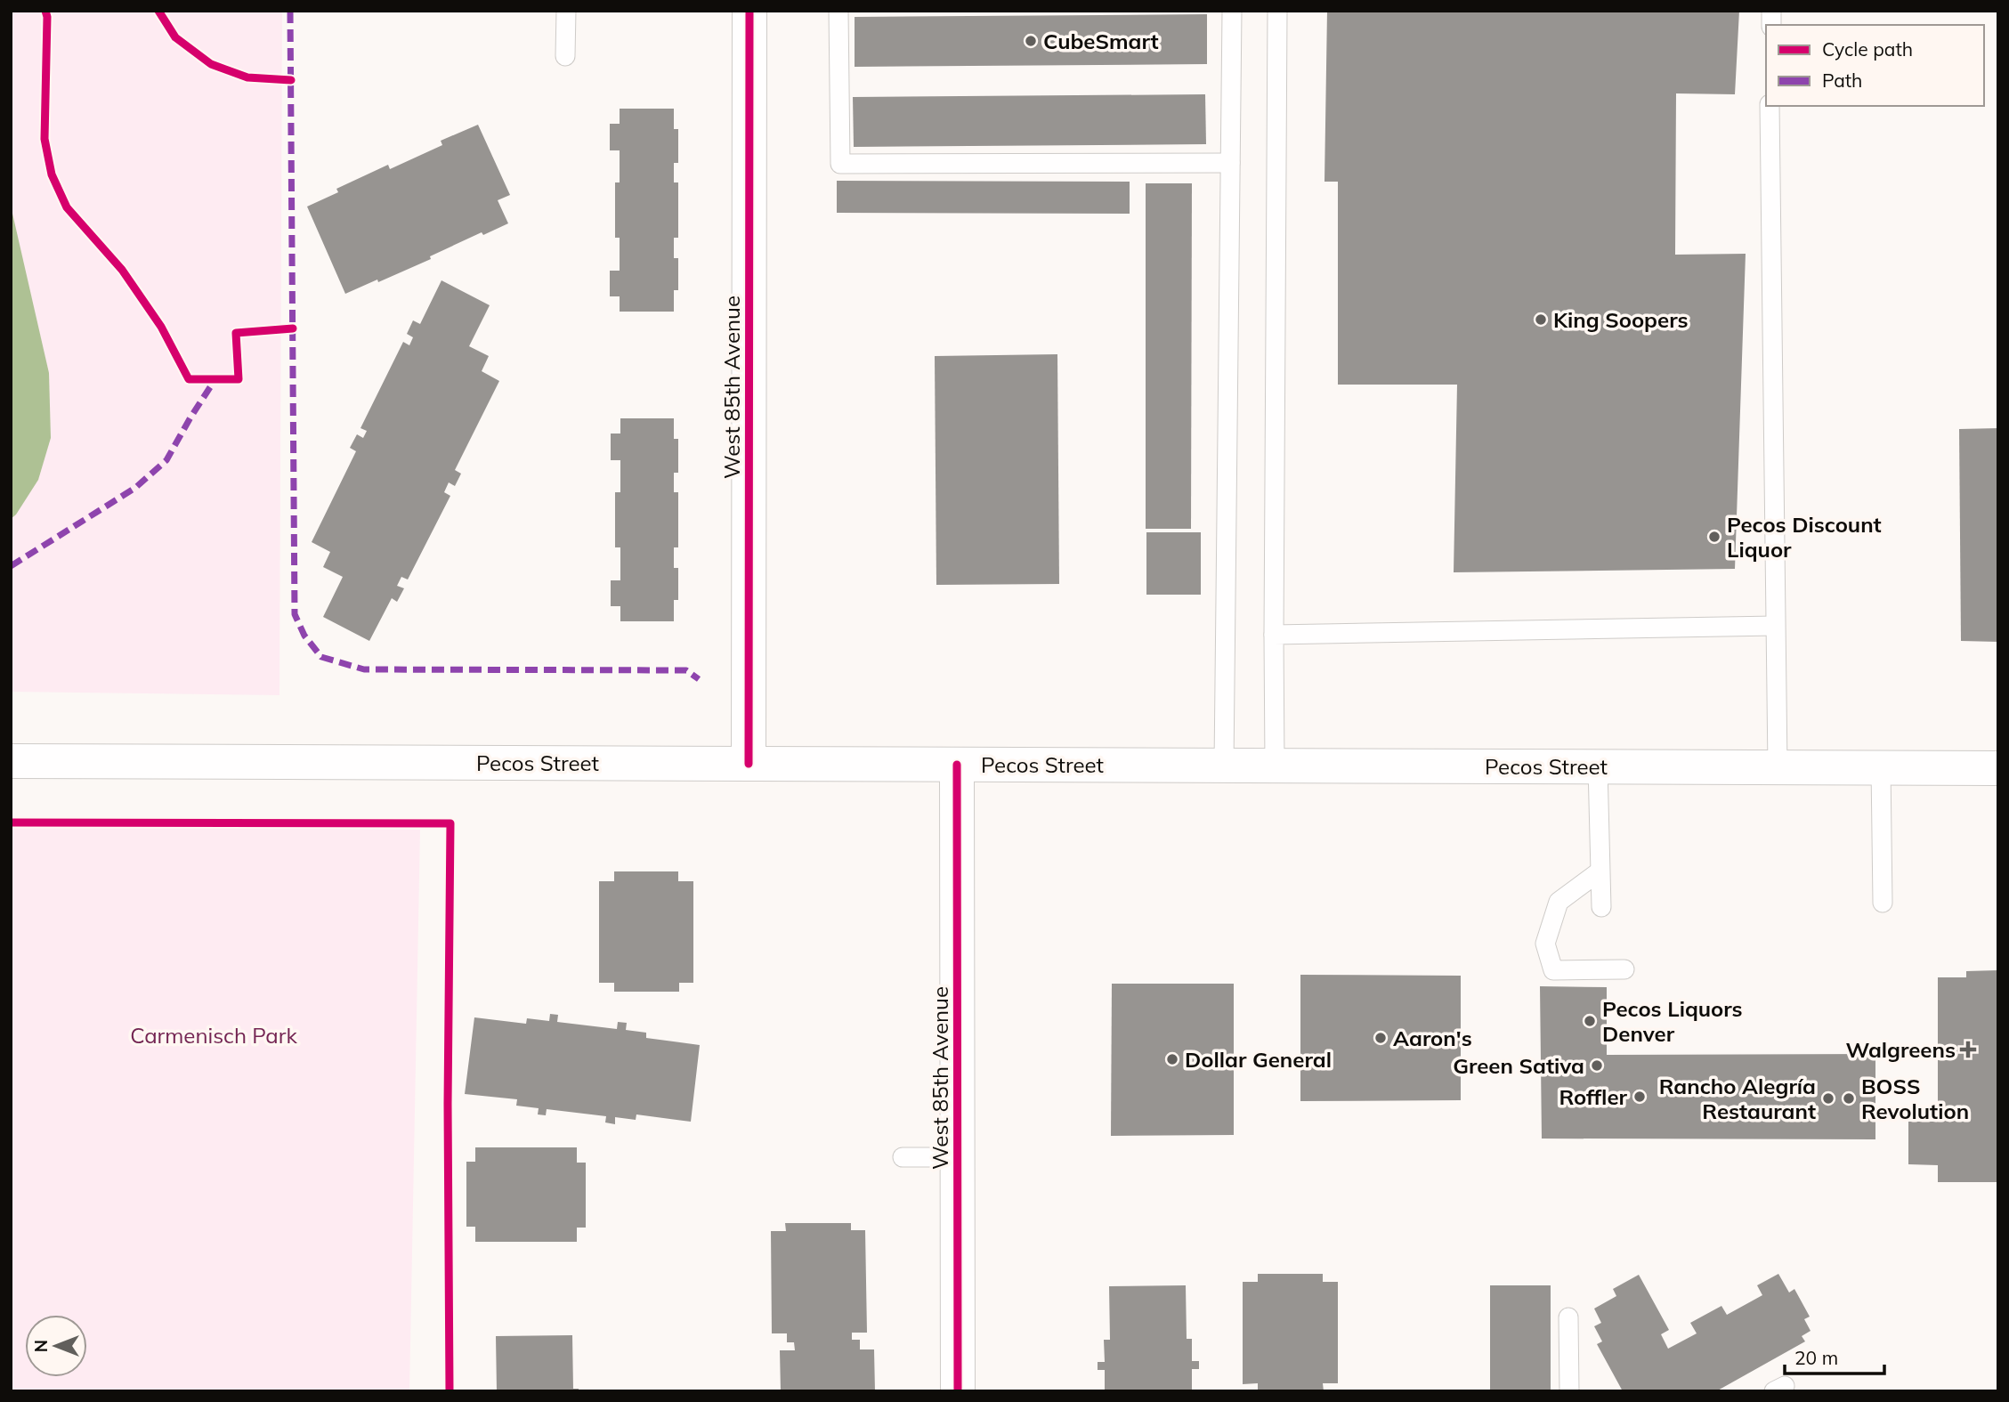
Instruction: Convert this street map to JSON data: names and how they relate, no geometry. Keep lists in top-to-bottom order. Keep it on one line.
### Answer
{"streets":{"main road":["West 85th Avenue","Pecos Street"]},"crossings":[["West 85th Avenue","Pecos Street"]],"parks":["Carmenisch Park"],"places":{"other":["CubeSmart","King Soopers","Pecos Discount Liquor","Pecos Liquors Denver","Aaron's","Dollar General","Green Sativa","Roffler","Rancho Alegría Restaurant","BOSS Revolution"],"health":["Walgreens"]},"legend":["Cycle path","Path"],"scale_bar":"20 m","north":"left"}
